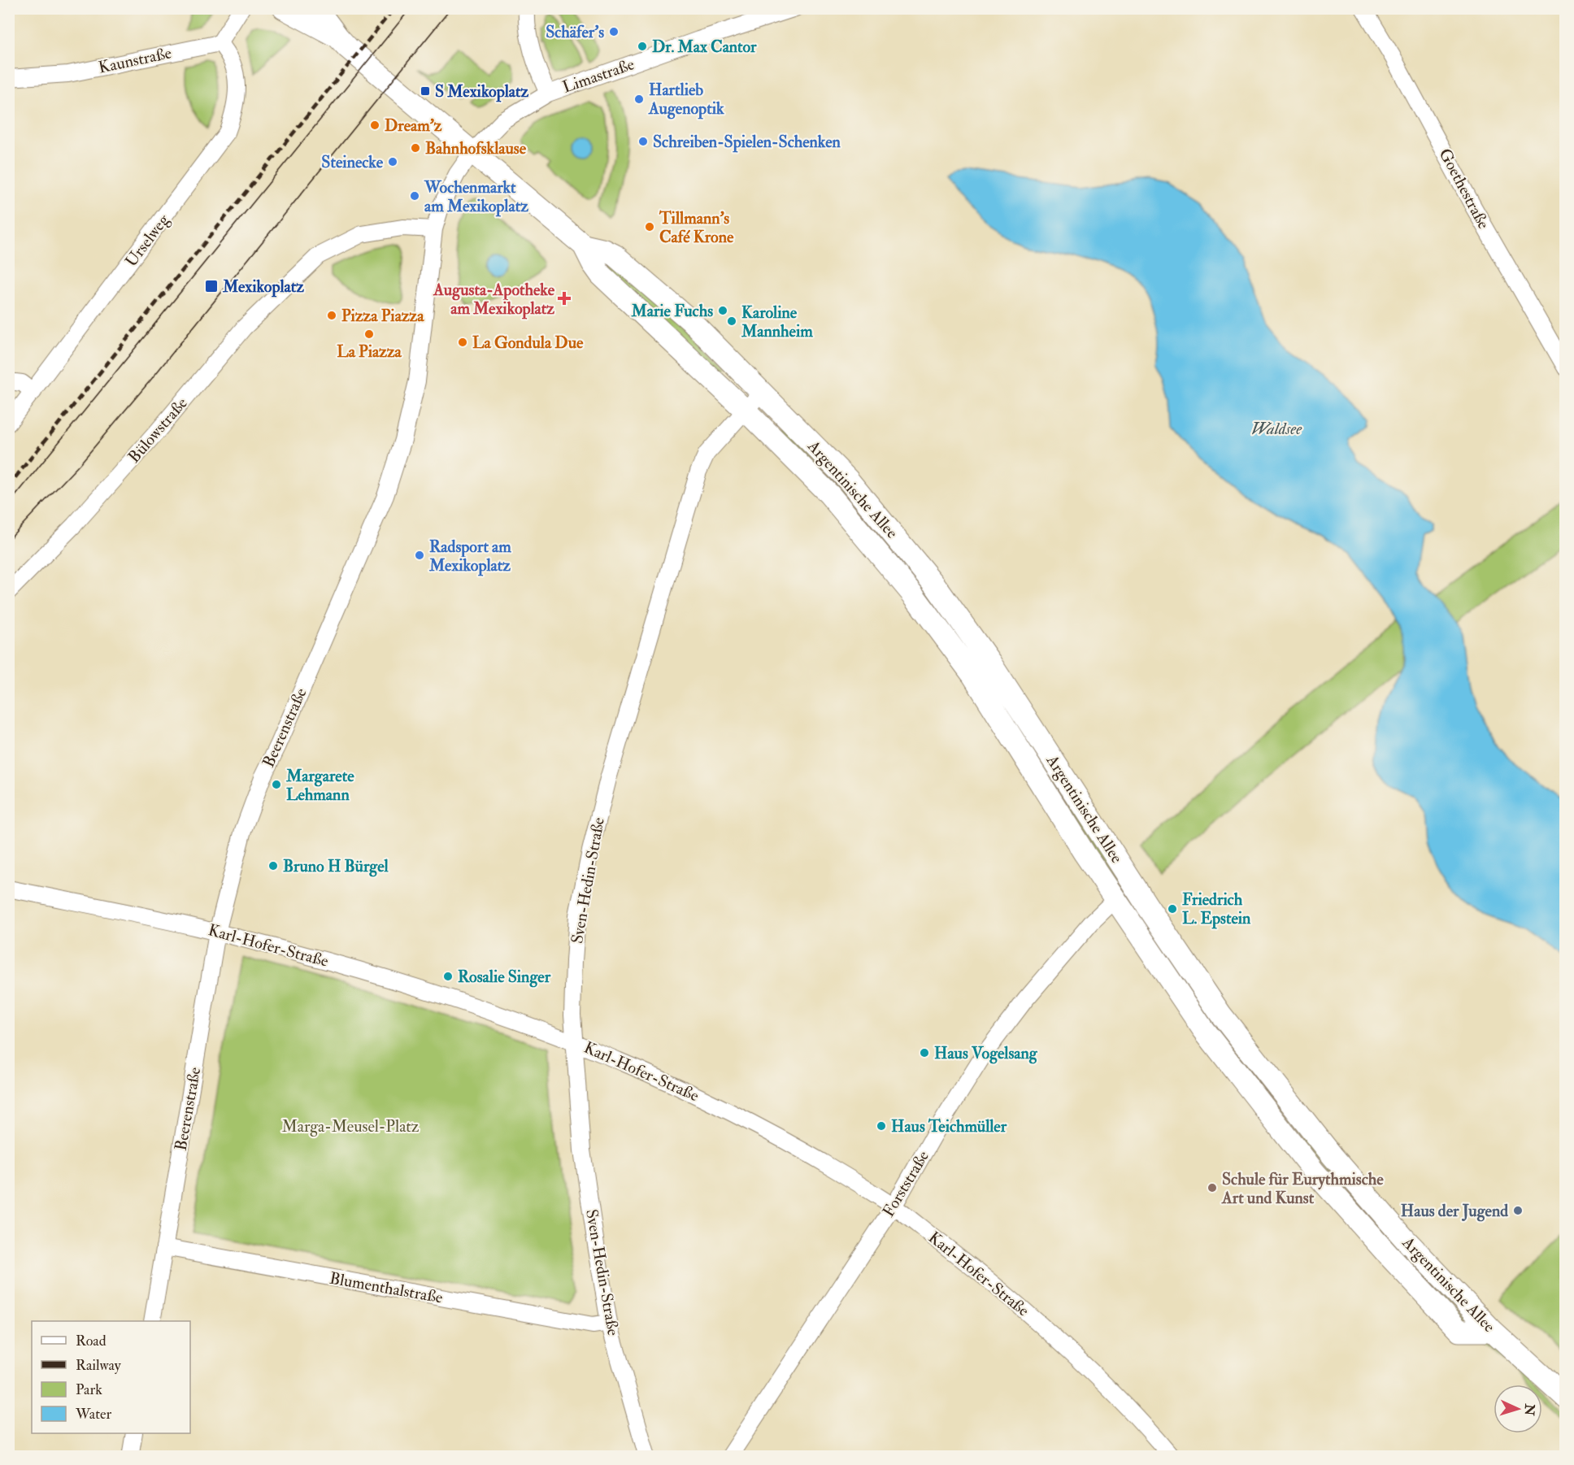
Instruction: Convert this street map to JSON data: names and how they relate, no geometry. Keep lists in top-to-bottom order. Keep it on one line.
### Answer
{"streets":{"main road":["Argentinische Allee"],"street":["Kaunstraße","Limastraße","Goethestraße","Urselweg","Bülowstraße","Beerenstraße","Sven-Hedin-Straße","Karl-Hofer-Straße","Forststraße","Blumenthalstraße"]},"crossings":[["Kaunstraße","Urselweg"],["Limastraße","Argentinische Allee"],["Limastraße","Beerenstraße"],["Bülowstraße","Beerenstraße"],["Argentinische Allee","Beerenstraße"],["Argentinische Allee","Sven-Hedin-Straße"],["Argentinische Allee","Forststraße"],["Beerenstraße","Karl-Hofer-Straße"],["Beerenstraße","Blumenthalstraße"],["Sven-Hedin-Straße","Karl-Hofer-Straße"],["Sven-Hedin-Straße","Blumenthalstraße"],["Karl-Hofer-Straße","Forststraße"]],"water":["Waldsee"],"parks":["Marga-Meusel-Platz"],"places":{"other":["Schäfer's","Dr. Max Cantor","Hartlieb Augenoptik","Dream'z","Schreiben-Spielen-Schenken","Bahnhofsklause","Steinecke","Wochenmarkt am Mexikoplatz","Tillmann's Café Krone","Marie Fuchs","Pizza Piazza","Karoline Mannheim","La Piazza","La Gondula Due","Radsport am Mexikoplatz","Margarete Lehmann","Bruno H Bürgel","Friedrich L. Epstein","Rosalie Singer","Haus Vogelsang","Haus Teichmüller","Schule für Eurythmische Art und Kunst","Haus der Jugend"],"transit":["S Mexikoplatz","Mexikoplatz"],"health":["Augusta-Apotheke am Mexikoplatz"]},"legend":["Road","Railway","Park","Water"],"north":"right"}
